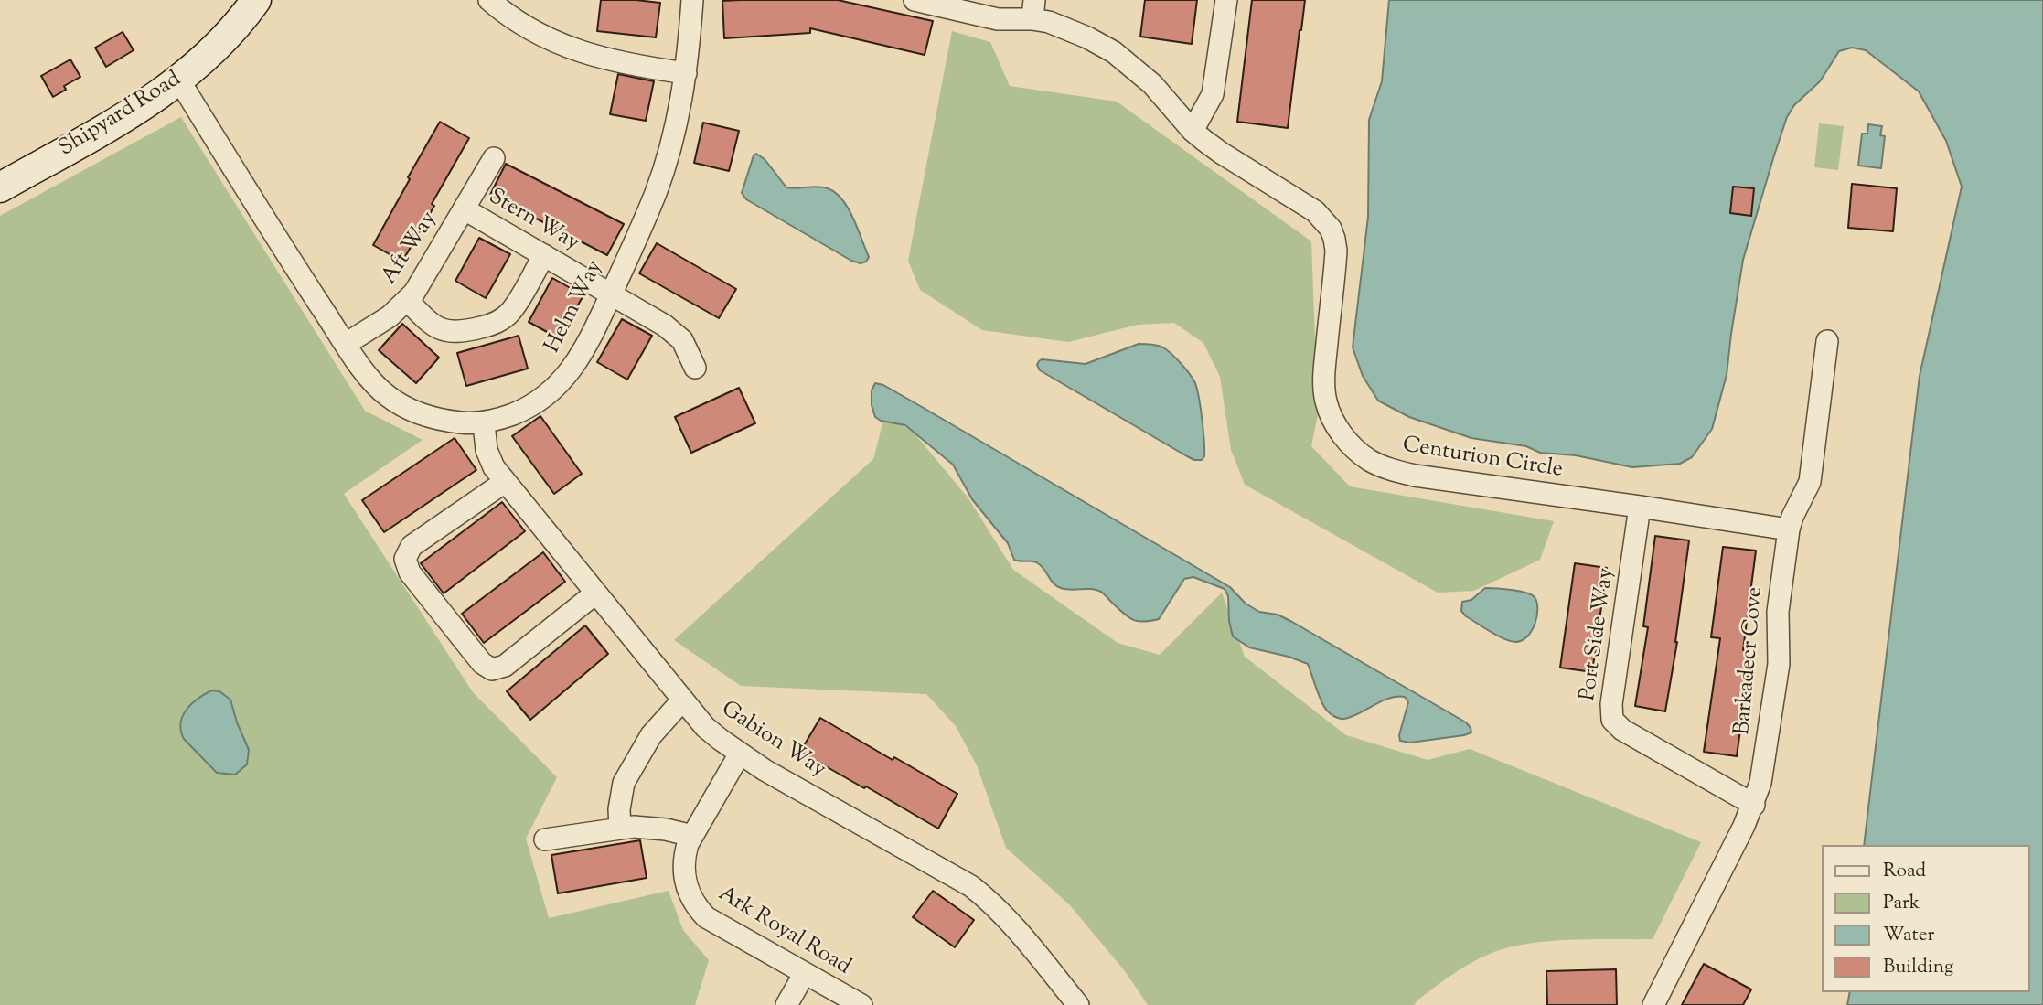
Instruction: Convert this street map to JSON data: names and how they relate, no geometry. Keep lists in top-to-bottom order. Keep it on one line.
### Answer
{"streets":{"street":["Shipyard Road","Stern Way","Aft Way","Helm Way","Centurion Circle","Port Side Way","Barkadeer Cove","Gabion Way","Ark Royal Road"]},"crossings":[["Shipyard Road","Helm Way"],["Stern Way","Aft Way"],["Stern Way","Helm Way"],["Aft Way","Helm Way"],["Helm Way","Gabion Way"],["Centurion Circle","Port Side Way"],["Centurion Circle","Barkadeer Cove"],["Port Side Way","Barkadeer Cove"],["Gabion Way","Ark Royal Road"]],"legend":["Road","Park","Water","Building"]}
